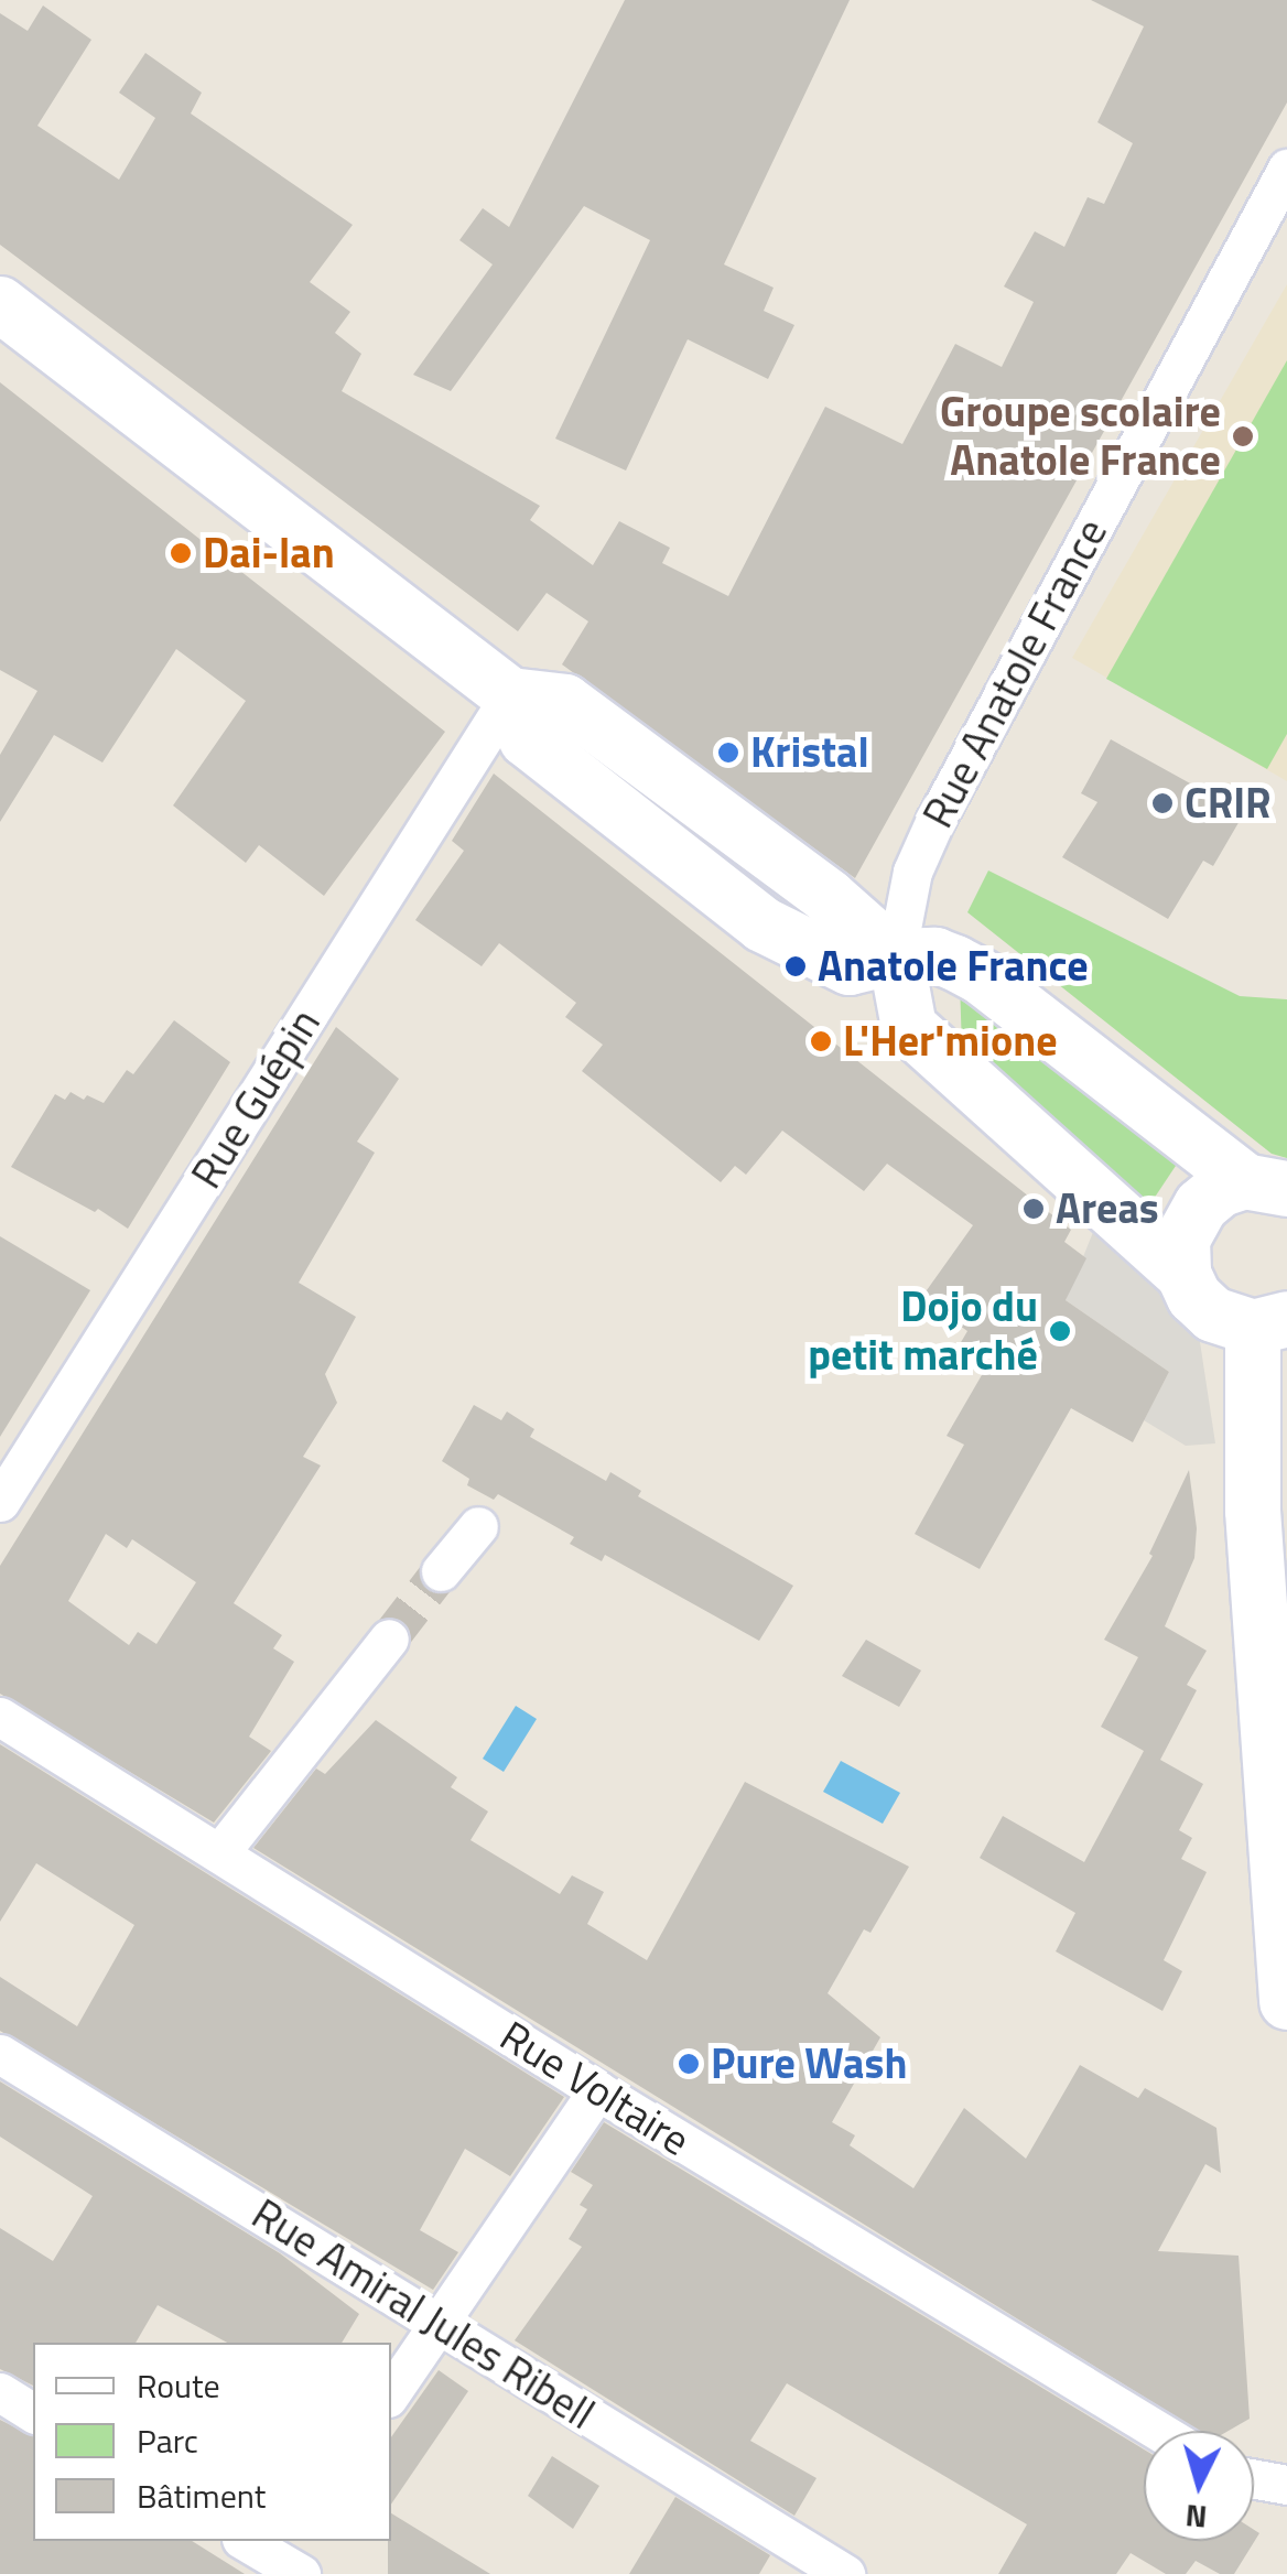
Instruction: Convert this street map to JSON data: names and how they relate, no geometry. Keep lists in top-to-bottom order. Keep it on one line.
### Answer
{"streets":{"street":["Rue Anatole France","Rue Guépin","Rue Voltaire","Rue Amiral Jules Ribell"]},"places":["Groupe scolaire Anatole France","Dai-lan","Kristal","CRIR","Anatole France","L'Her'mione","Areas","Dojo du petit marché","Pure Wash"],"legend":["Route","Parc","Bâtiment"],"north":"bottom"}
